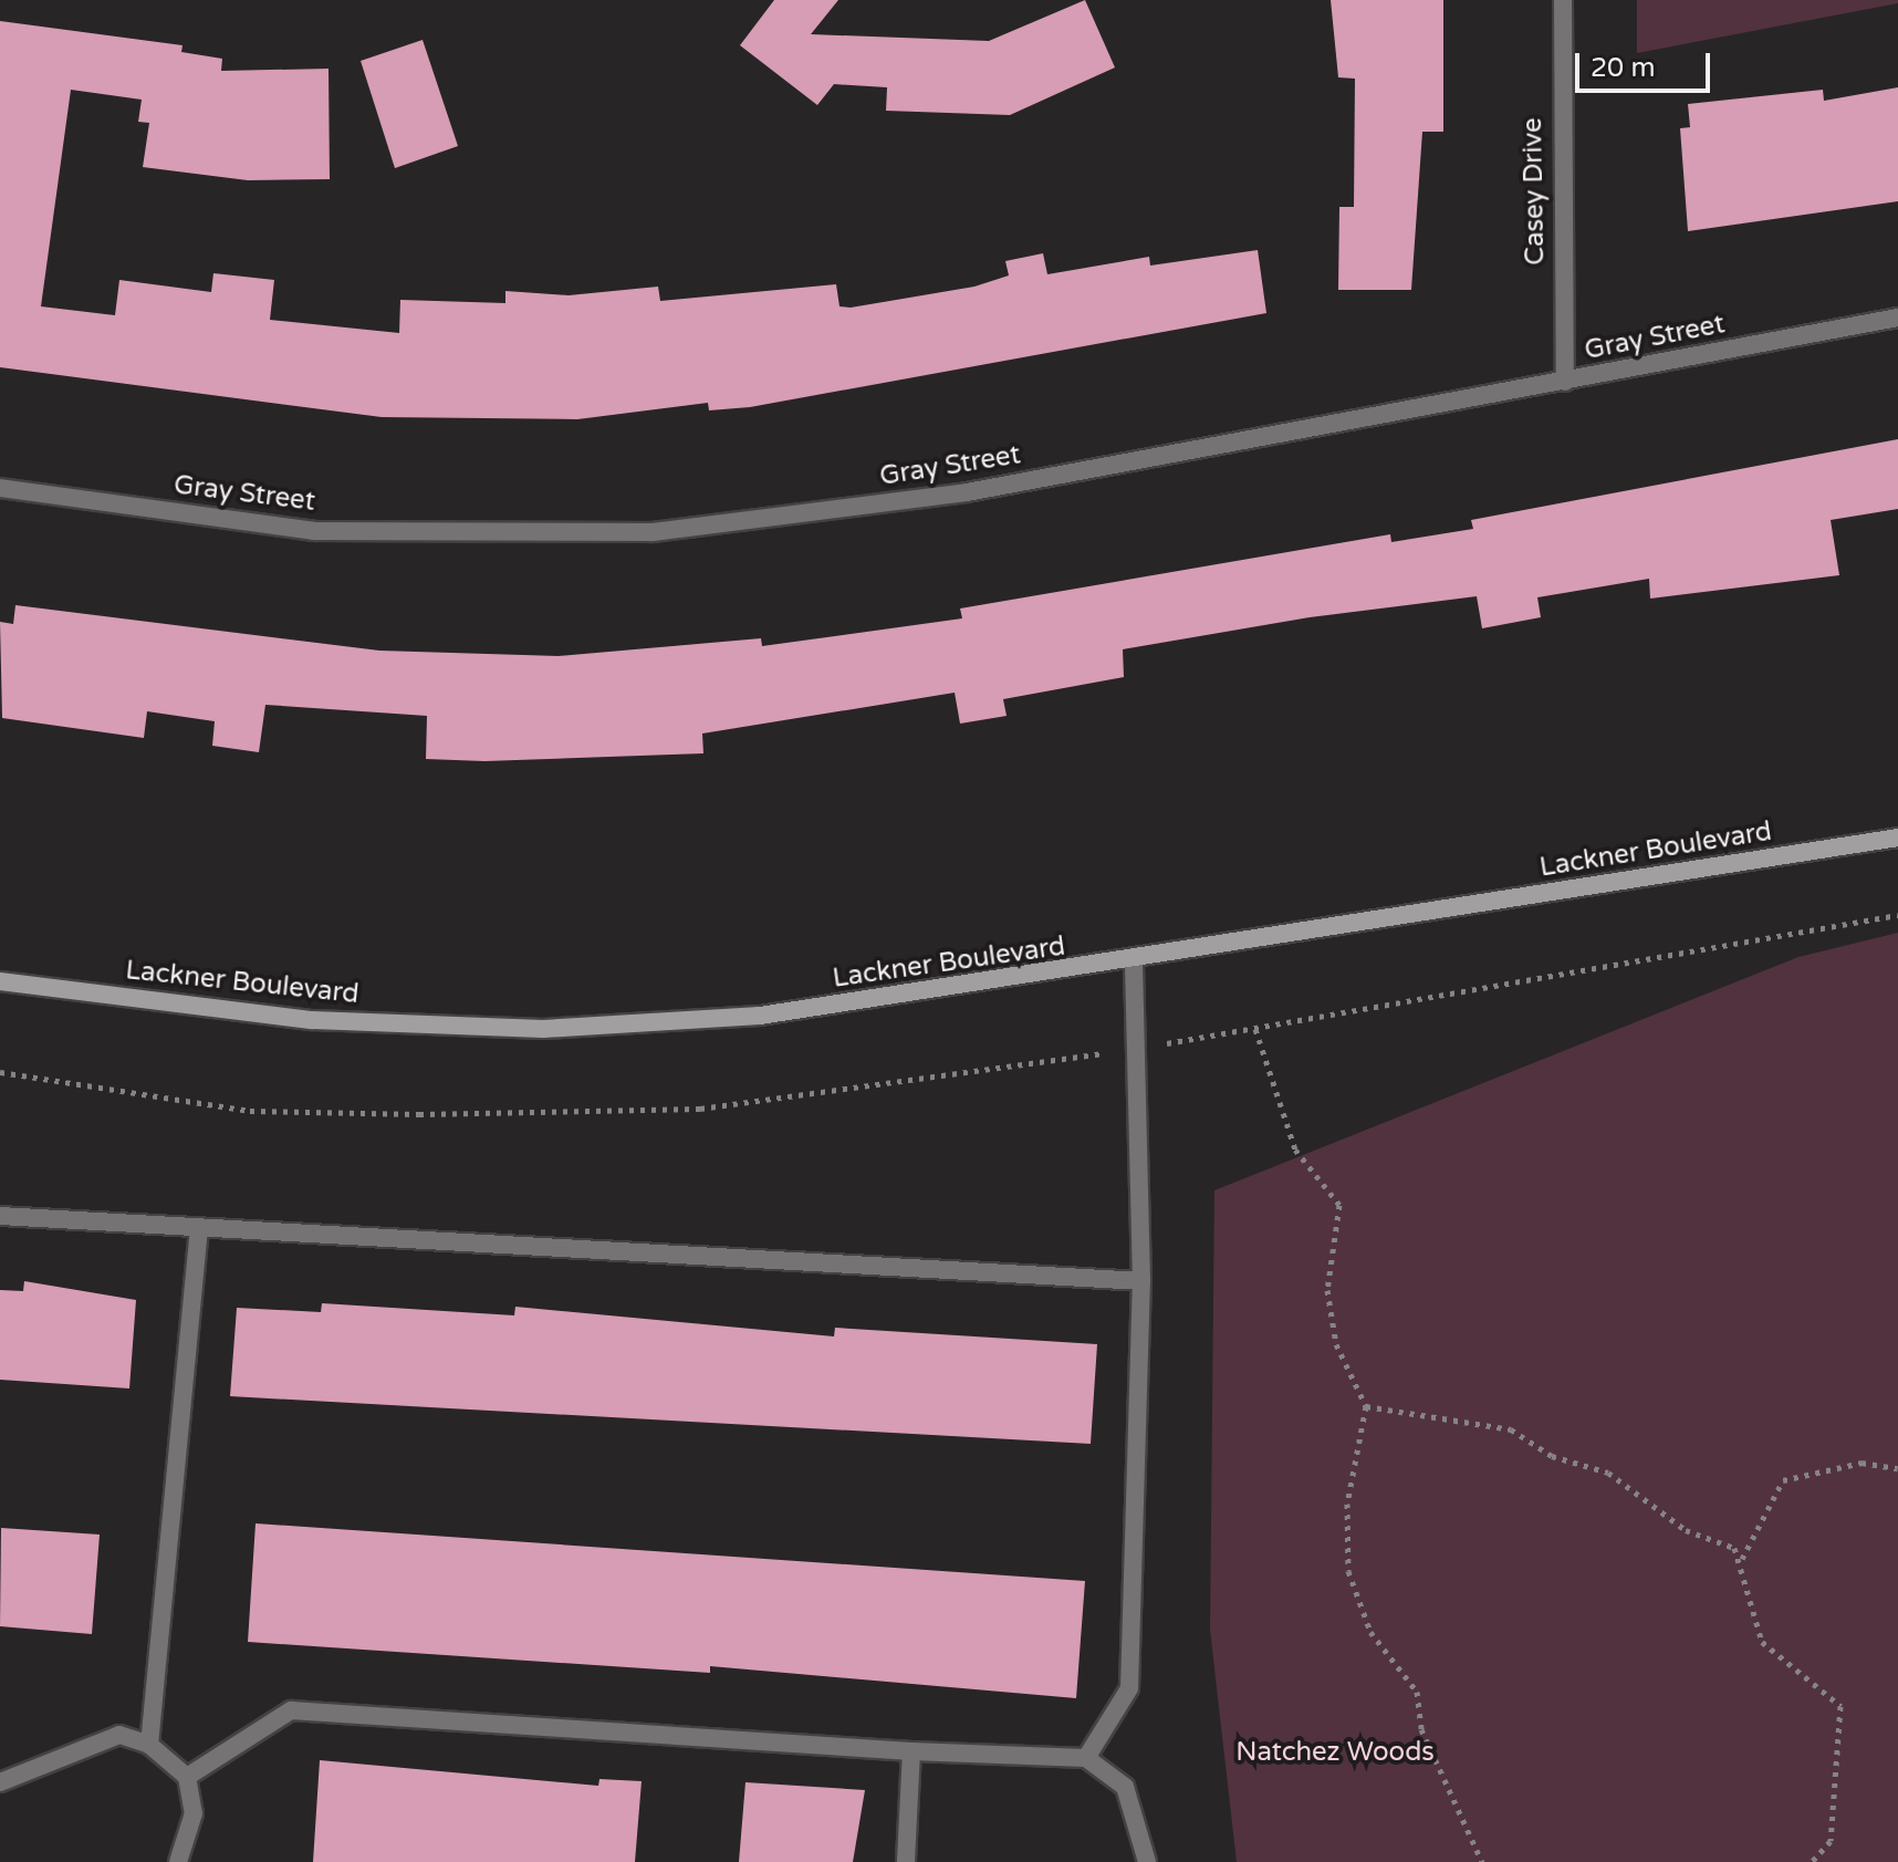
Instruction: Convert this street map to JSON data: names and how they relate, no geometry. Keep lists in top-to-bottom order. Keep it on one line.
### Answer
{"streets":{"main road":["Lackner Boulevard"],"street":["Casey Drive","Gray Street"]},"crossings":[["Casey Drive","Gray Street"]],"parks":["Natchez Woods"],"scale_bar":"20 m"}
